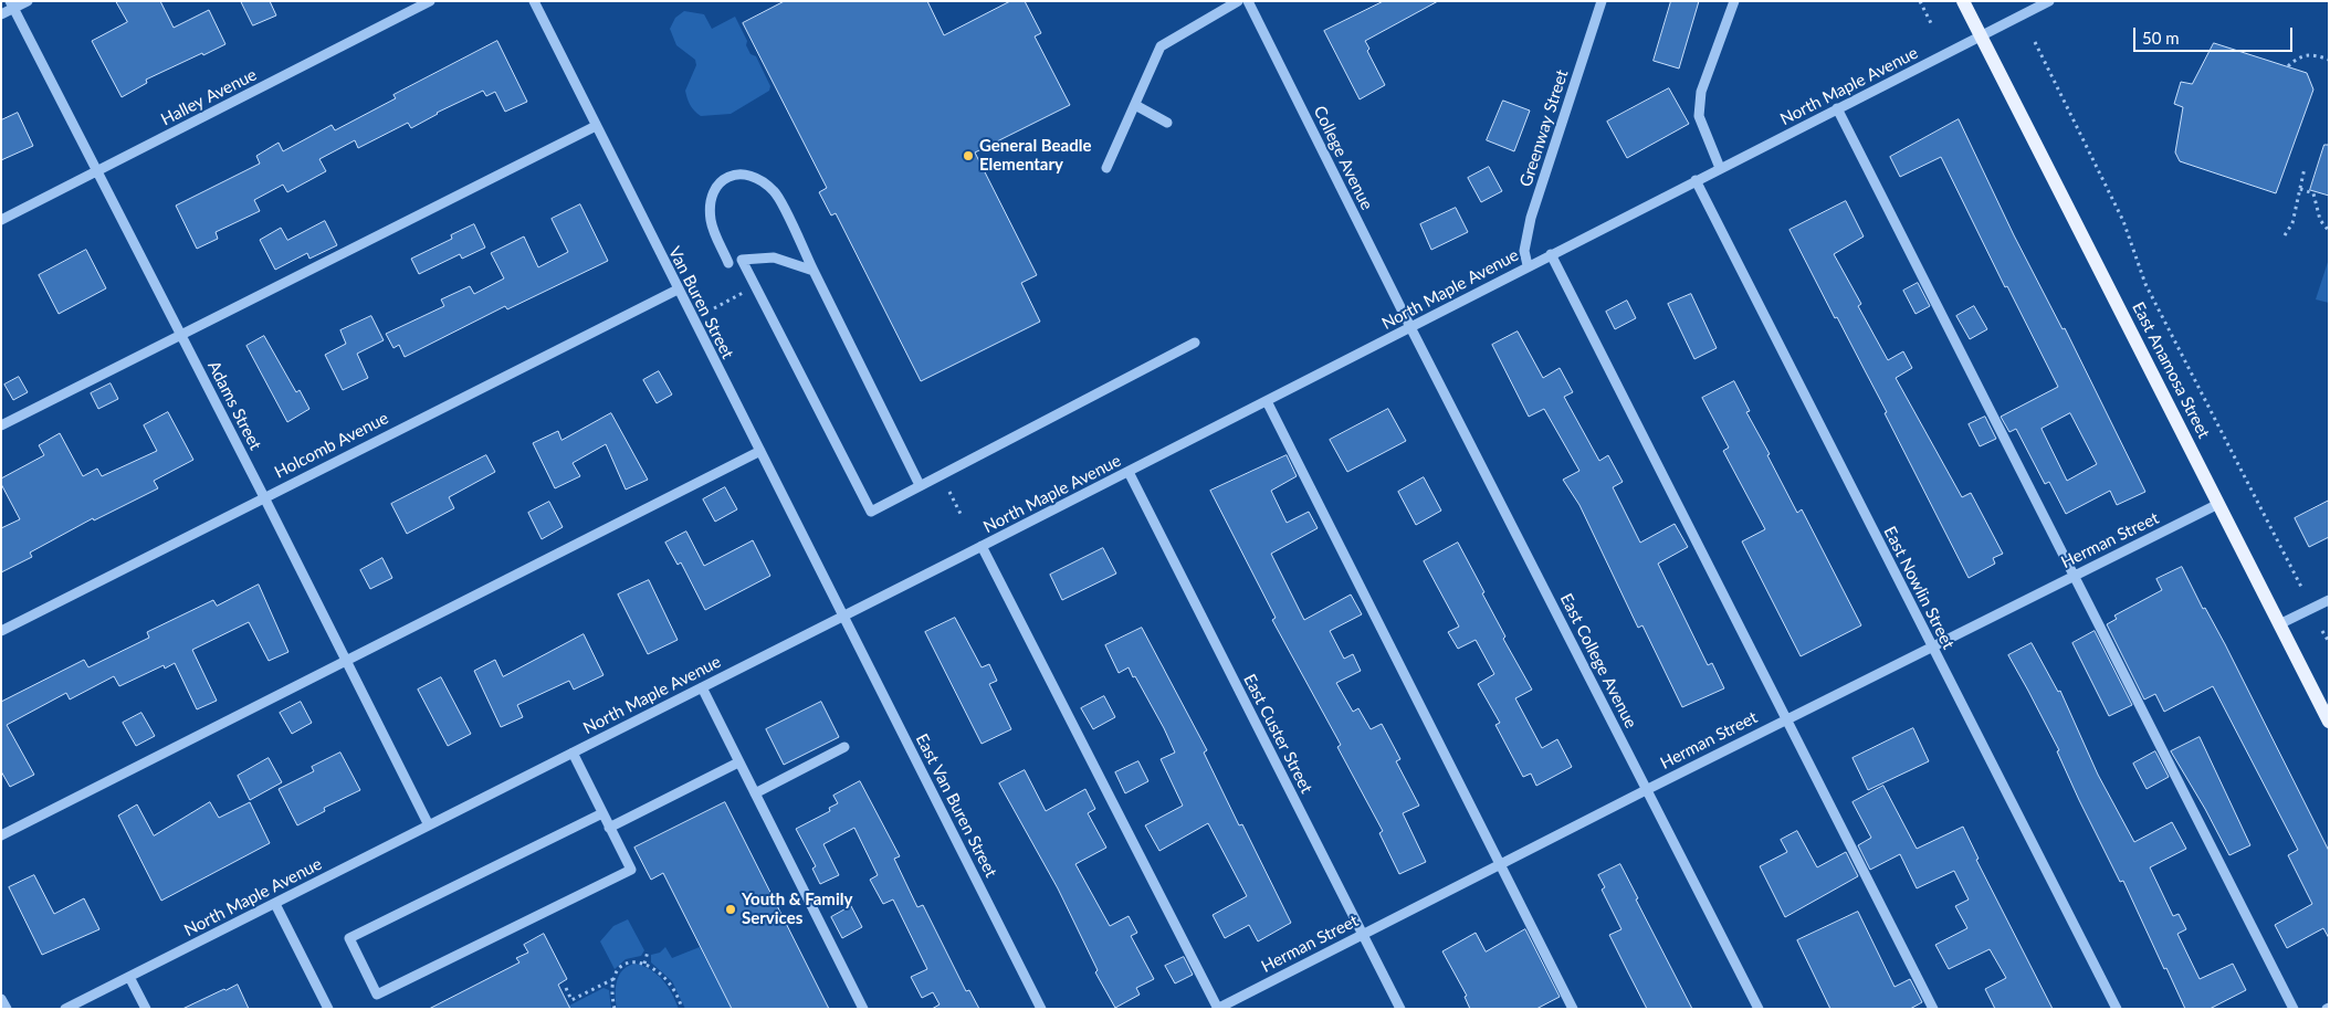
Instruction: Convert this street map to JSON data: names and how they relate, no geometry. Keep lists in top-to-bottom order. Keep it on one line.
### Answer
{"streets":{"main road":["East Anamosa Street"],"street":["North Maple Avenue","Halley Avenue","Greenway Street","College Avenue","Van Buren Street","Adams Street","Holcomb Avenue","Herman Street","East Nowlin Street","East College Avenue","East Custer Street","East Van Buren Street"]},"crossings":[["North Maple Avenue","Greenway Street"],["North Maple Avenue","College Avenue"],["North Maple Avenue","Van Buren Street"],["North Maple Avenue","East Anamosa Street"],["North Maple Avenue","Adams Street"],["North Maple Avenue","East Nowlin Street"],["North Maple Avenue","East College Avenue"],["North Maple Avenue","East Custer Street"],["North Maple Avenue","East Van Buren Street"],["Halley Avenue","Adams Street"],["College Avenue","East College Avenue"],["Van Buren Street","Holcomb Avenue"],["Van Buren Street","East Van Buren Street"],["East Anamosa Street","Herman Street"],["Adams Street","Holcomb Avenue"],["Herman Street","East Nowlin Street"],["Herman Street","East College Avenue"],["Herman Street","East Custer Street"]],"places":["General Beadle Elementary","Youth & Family Services"],"scale_bar":"50 m"}
